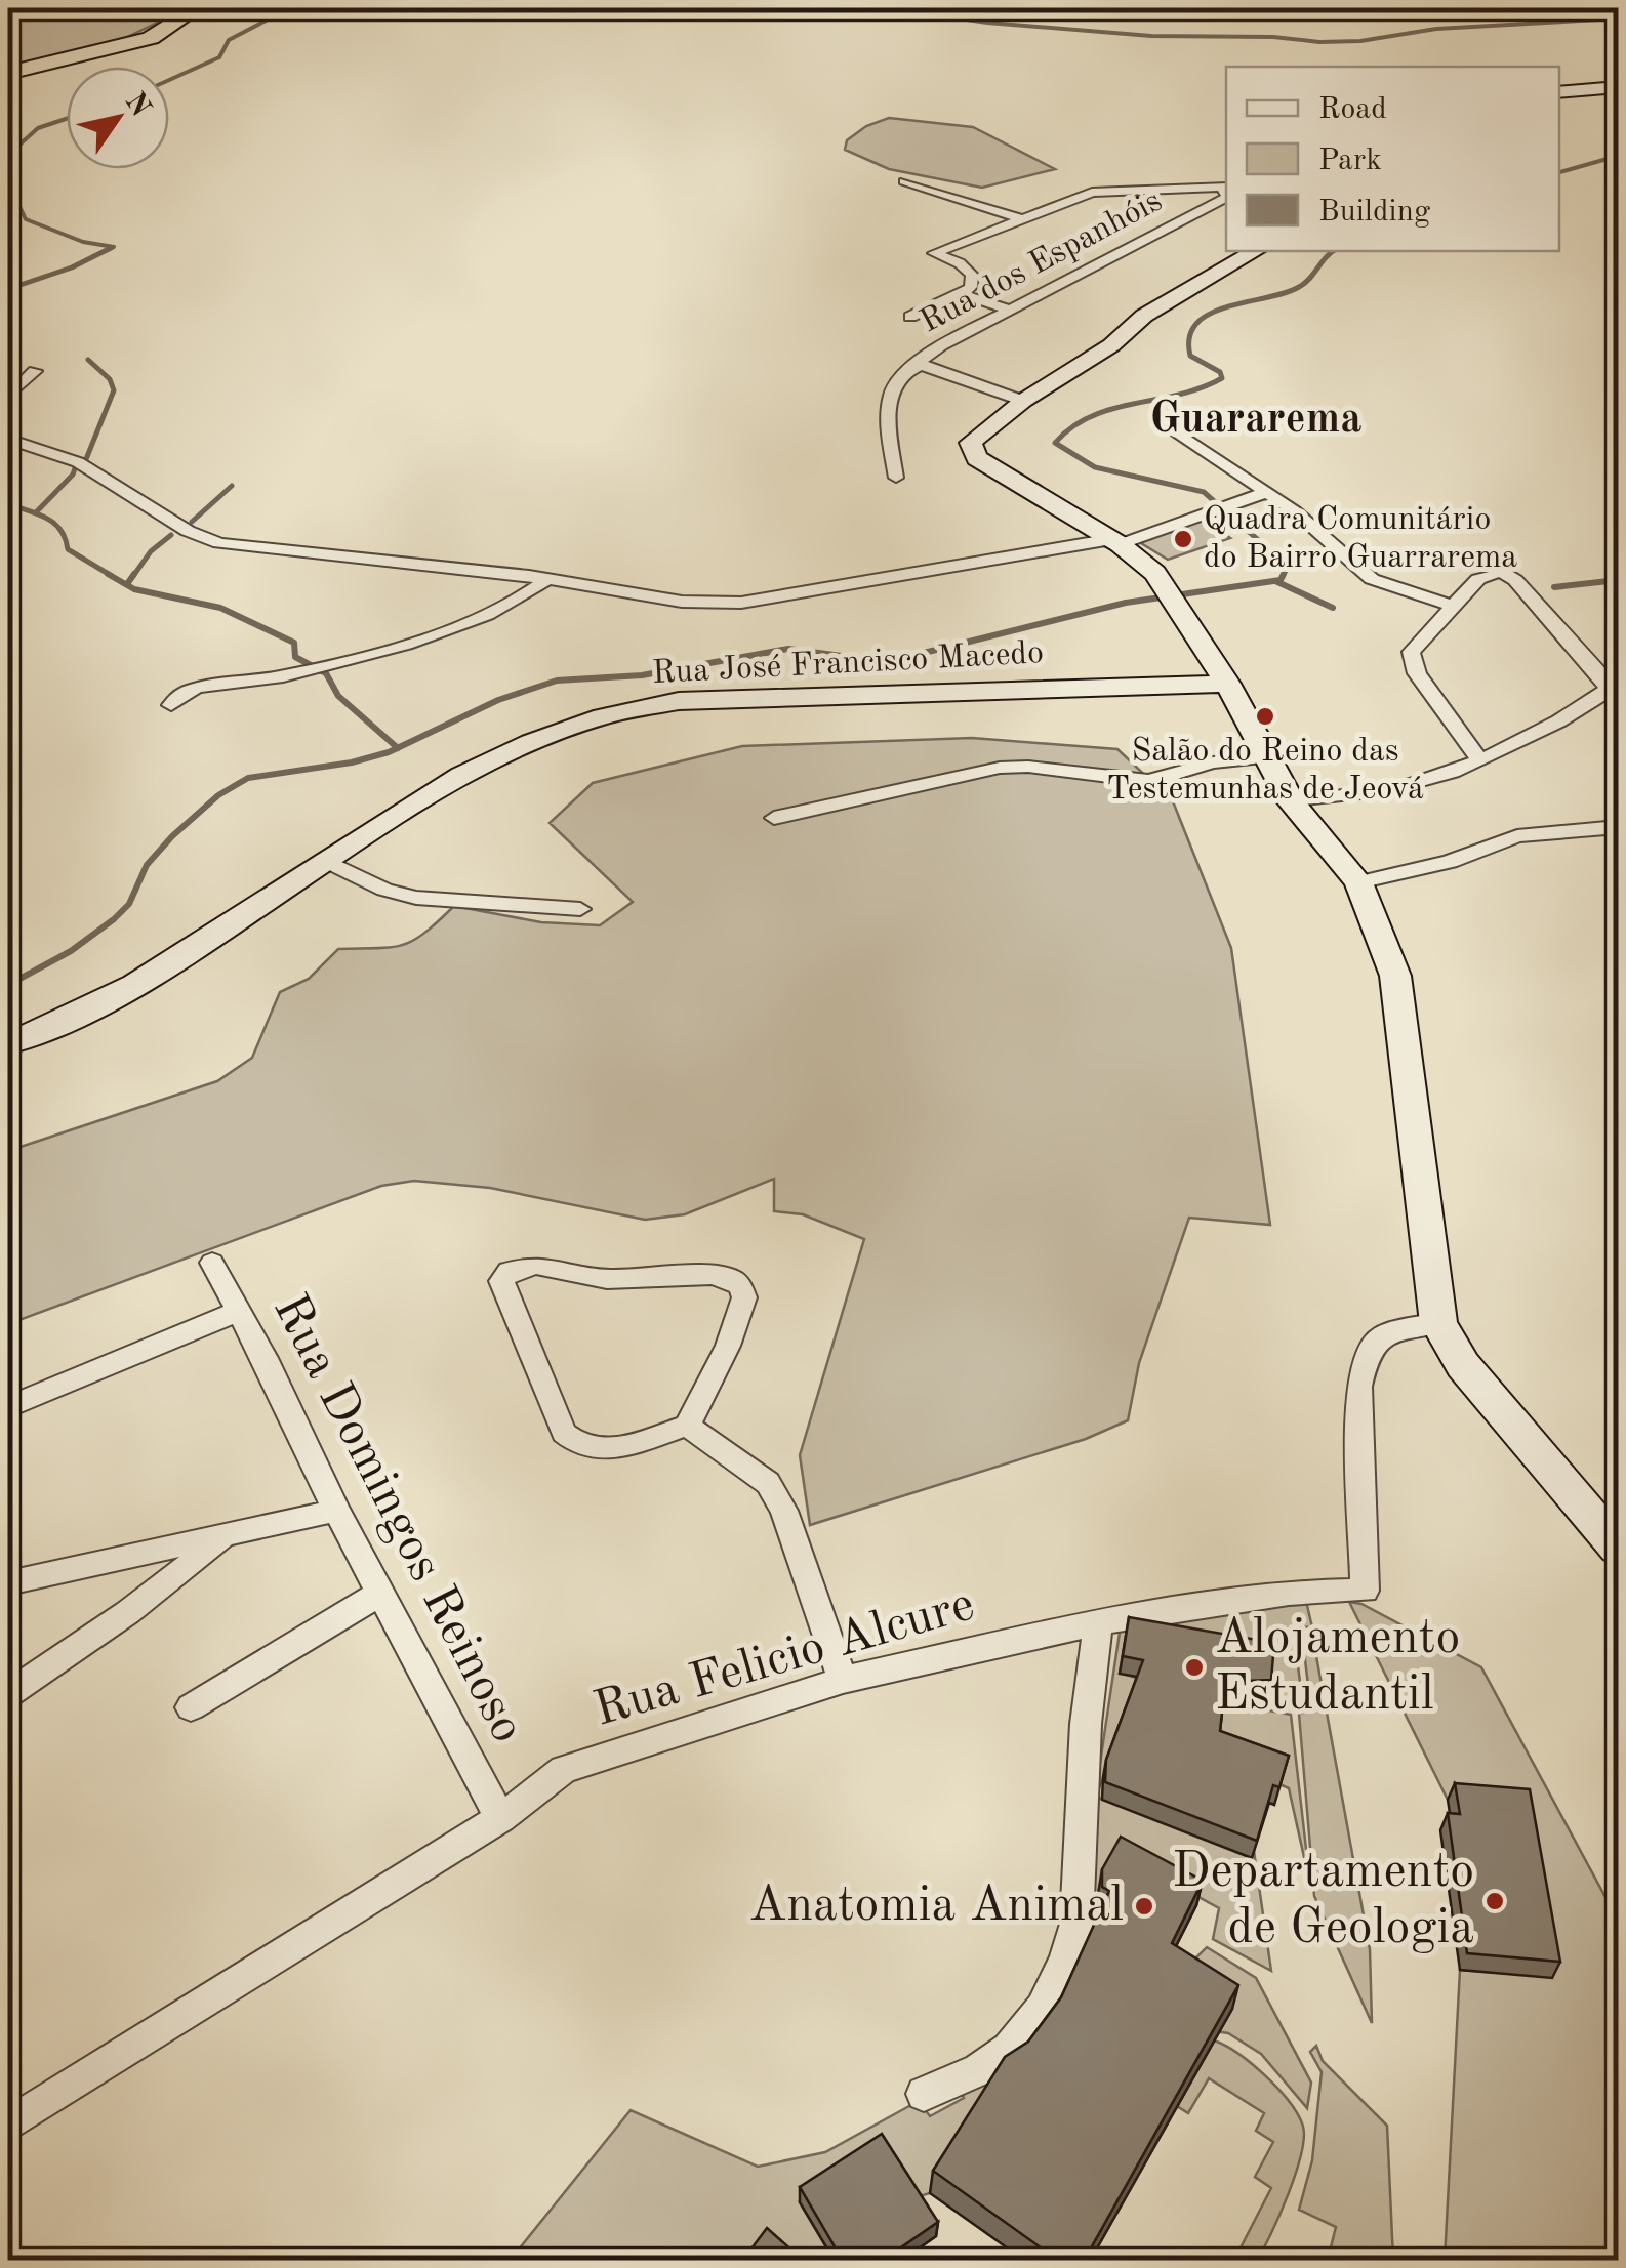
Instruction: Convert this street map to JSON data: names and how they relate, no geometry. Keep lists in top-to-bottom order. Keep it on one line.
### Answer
{"streets":{"street":["Rua dos Espanhóis","Rua José Francisco Macedo","Rua Domingos Reinoso","Rua Felicio Alcure"]},"crossings":[["Rua Domingos Reinoso","Rua Felicio Alcure"]],"districts":["Guararema"],"places":["Quadra Comunitário do Bairro Guarrarema","Salão do Reino das Testemunhas de Jeová","Alojamento Estudantil","Departamento de Geologia","Anatomia Animal"],"legend":["Road","Park","Building"],"north":"top right"}
